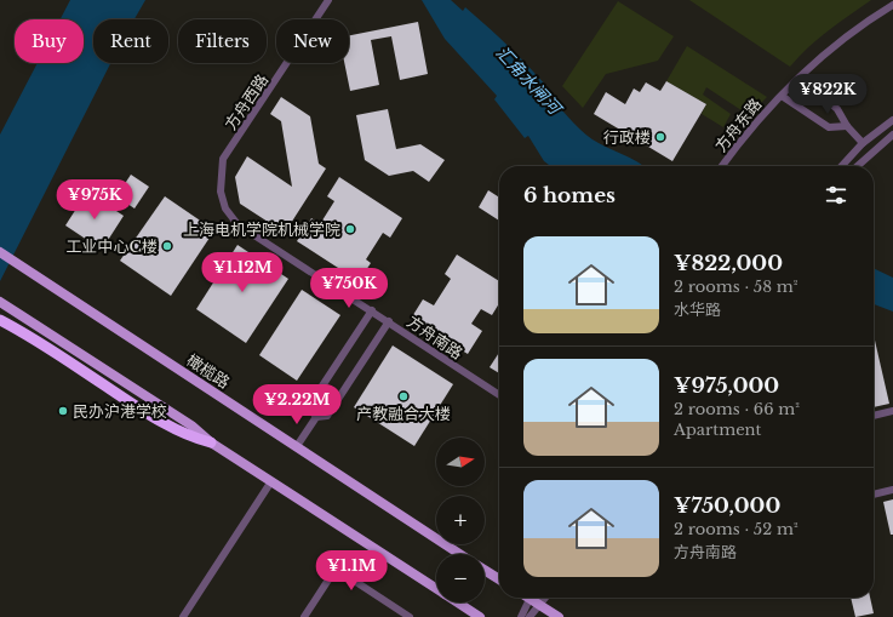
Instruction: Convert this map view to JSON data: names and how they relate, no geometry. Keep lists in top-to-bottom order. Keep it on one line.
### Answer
{"streets":{"main road":["橄榄路"],"street":["方舟西路","方舟东路","方舟南路"]},"crossings":[["方舟西路","方舟南路"]],"water":["汇角水闸河"],"places":["行政楼","上海电机学院机械学院","工业中心C楼","产教融合大楼","民办沪港学校"],"north":"right","page":{"chip":["Buy","Rent","Filters","New"],"price":["¥822K","¥975K","¥1.12M","¥750K","¥2.22M","¥1.1M"],"heading":"6 homes","list":[{"name":"¥822,000","note":"2 rooms · 58 m² · 水华路"},{"name":"¥975,000","note":"2 rooms · 66 m² · Apartment"},{"name":"¥750,000","note":"2 rooms · 52 m² · 方舟南路"}],"map_buttons":["+","−"]}}
